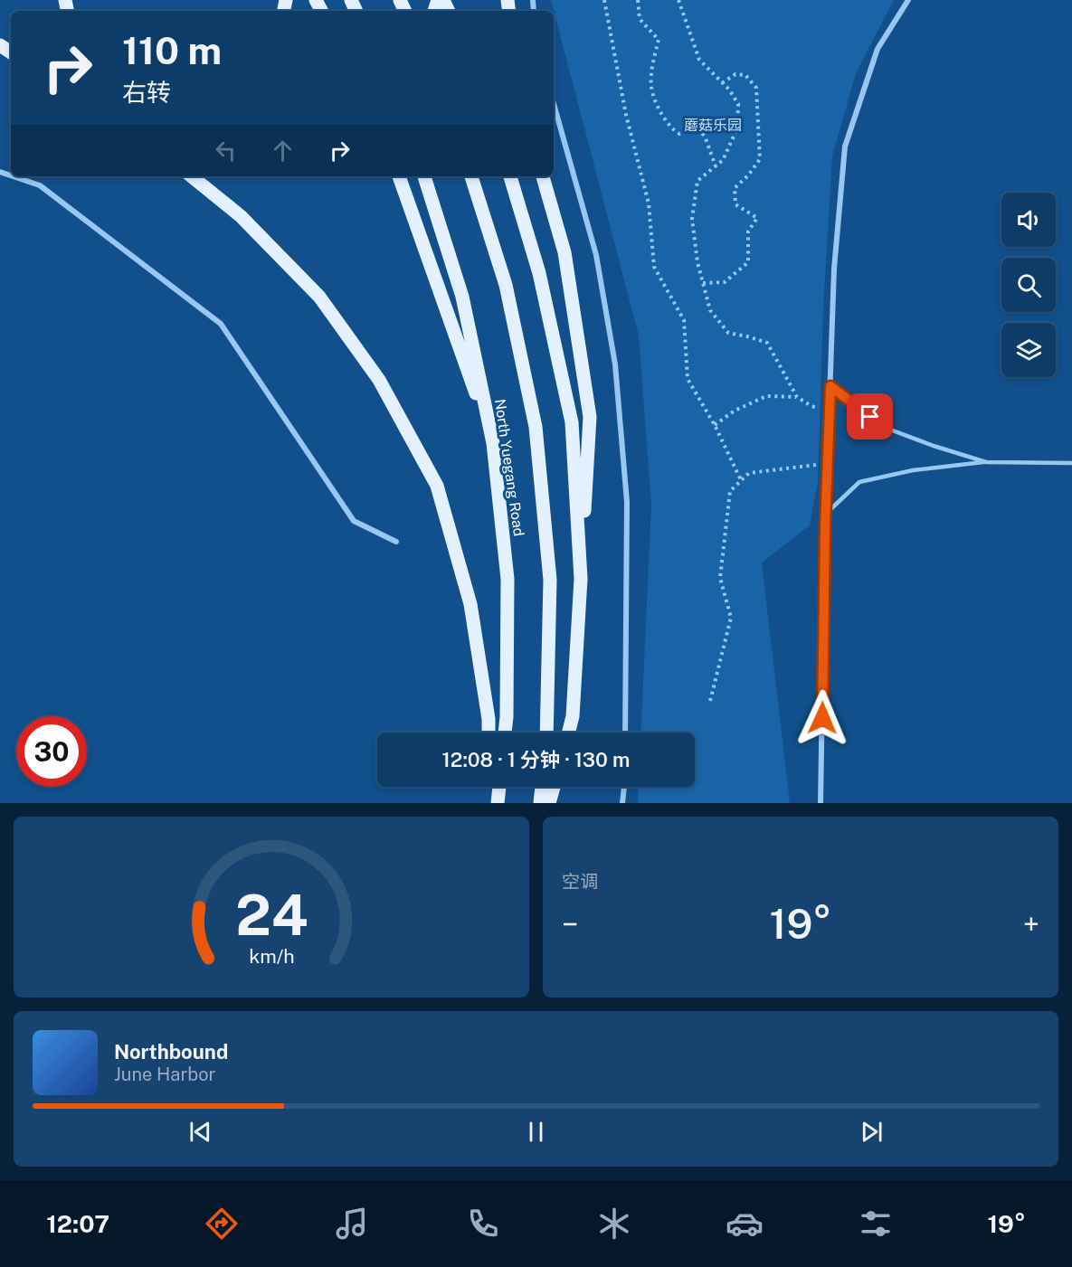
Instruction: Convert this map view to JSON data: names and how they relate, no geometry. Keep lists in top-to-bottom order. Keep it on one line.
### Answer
{"streets":{"main road":["North Yuegang Road"]},"parks":["蘑菇乐园"],"page":{"turn":["110 m","右转"],"limit":"30","trip":"12:08 · 1 分钟 · 130 m","tile":"空调","heat":["−","19°","+"],"song":["Northbound","June Harbor"],"tabs":["12:07","19°"],"gauge":["24","km/h"]}}
